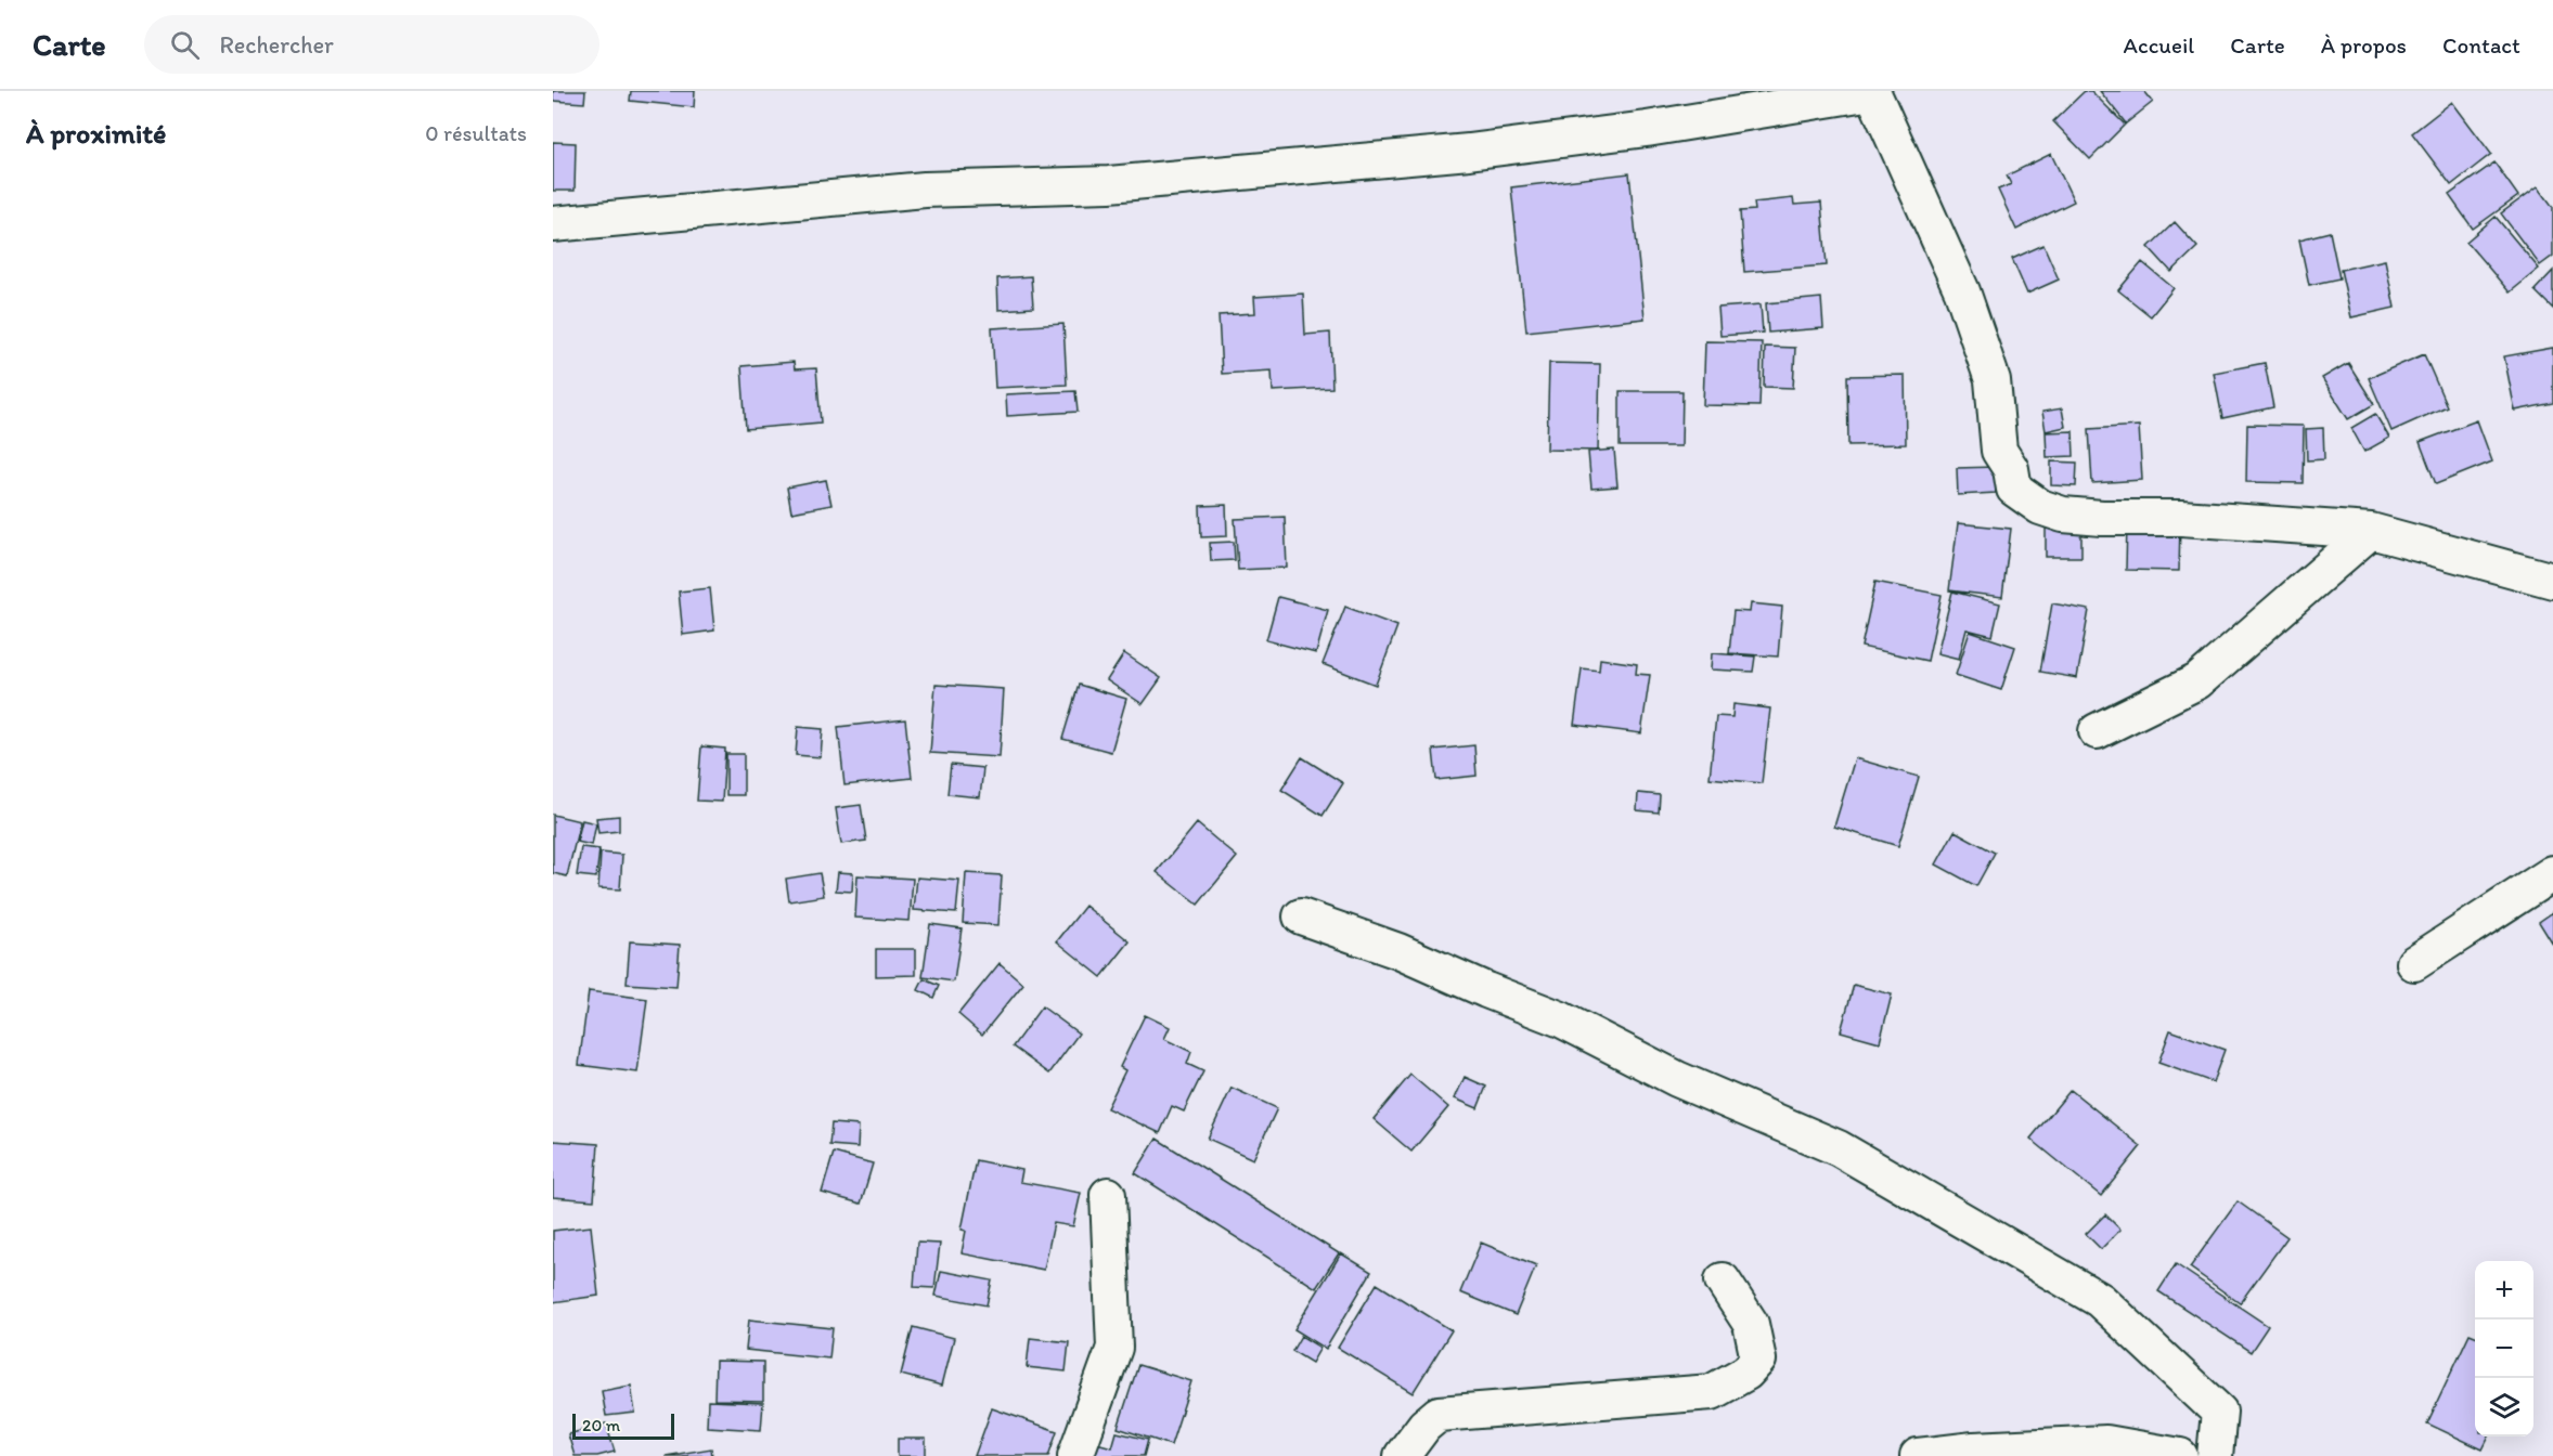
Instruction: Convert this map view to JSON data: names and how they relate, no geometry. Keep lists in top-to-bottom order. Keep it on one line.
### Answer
{"scale_bar":"20 m","page":{"header":"Carte","search":"Rechercher","nav":["Accueil","Carte","À propos","Contact"],"heading":["À proximité","0 résultats"],"map_buttons":["+","−"],"scale":"20 m"}}
